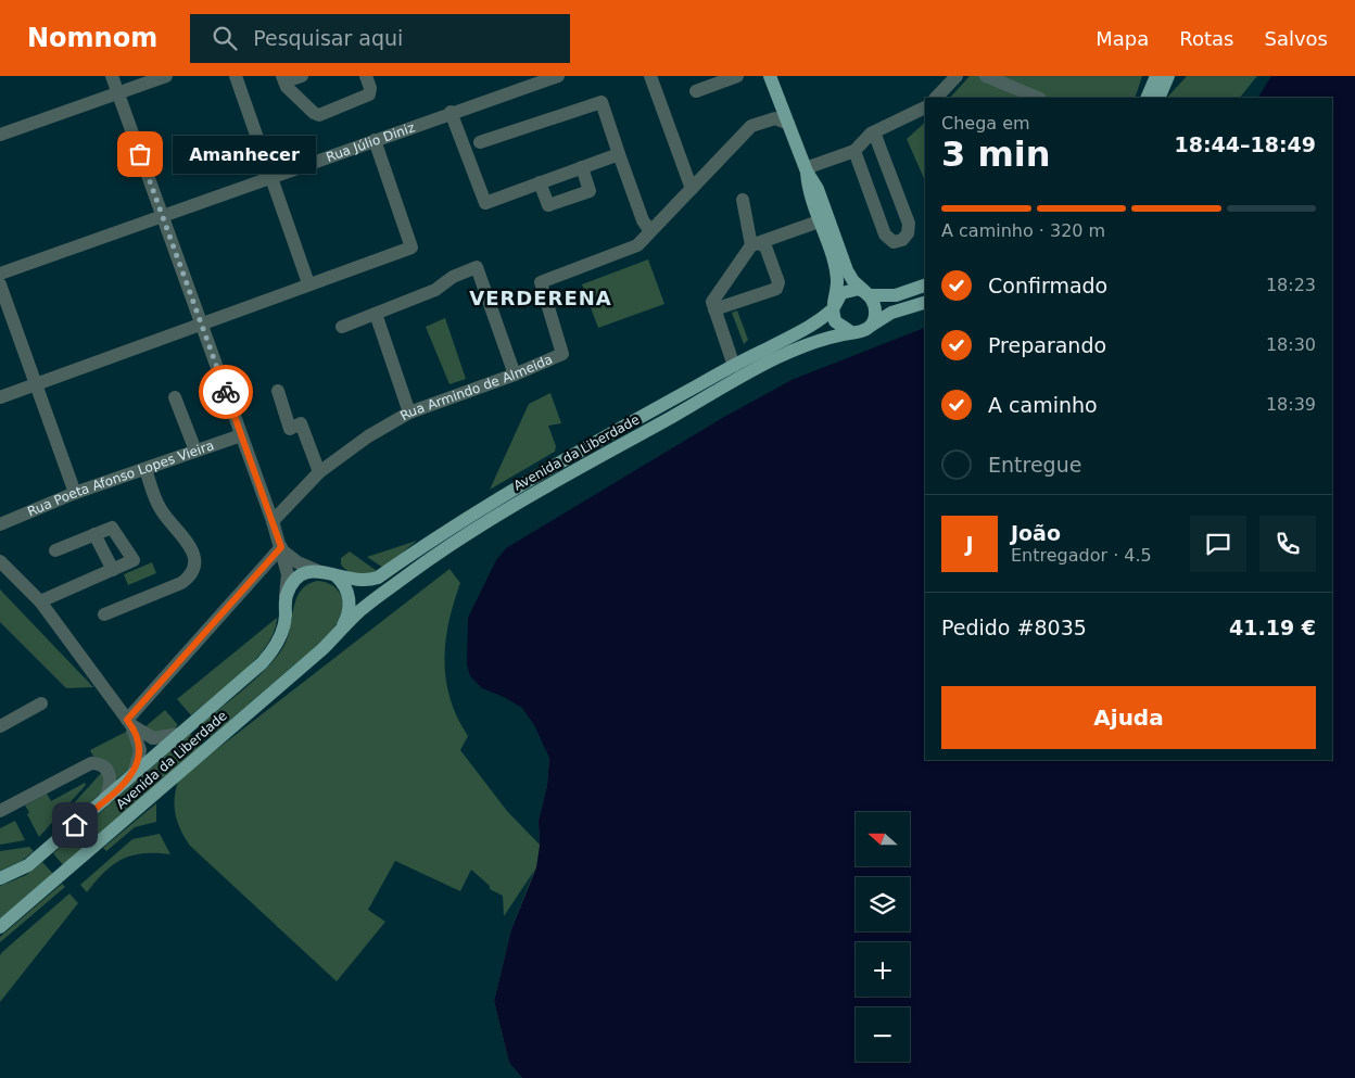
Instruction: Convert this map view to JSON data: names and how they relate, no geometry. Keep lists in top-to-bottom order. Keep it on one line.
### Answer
{"streets":{"main road":["Avenida da Liberdade"],"street":["Rua Júlio Diniz","Rua Armindo de Almeida","Rua Poeta Afonso Lopes Vieira"]},"districts":["VERDERENA"],"places":["Amanhecer"],"north":"left","page":{"header":"Nomnom","search":"Pesquisar aqui","nav":["Mapa","Rotas","Salvos"],"heading":["3 min","Chega em","18:44–18:49"],"panel":["João","Entregador · 4.5","Pedido #8035","41.19 €"],"bubble":"Amanhecer","bar":"A caminho · 320 m","list":[["Confirmado","18:23"],["Preparando","18:30"],["A caminho","18:39"],"Entregue"],"round":"J","buttons":"Ajuda","map_buttons":["+","−"]}}
